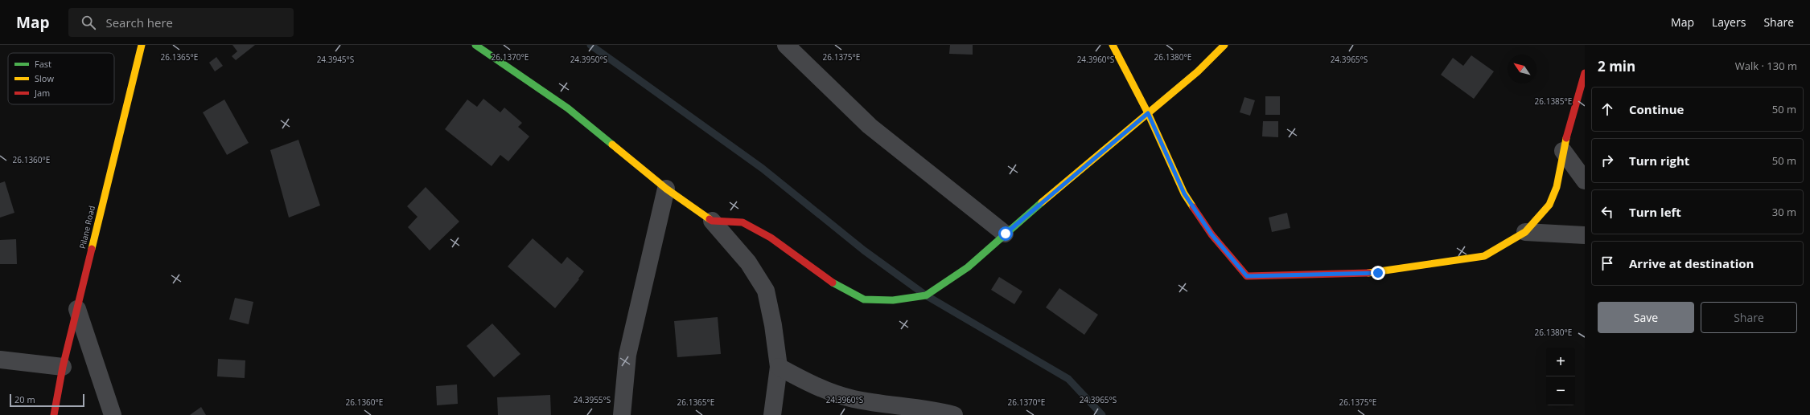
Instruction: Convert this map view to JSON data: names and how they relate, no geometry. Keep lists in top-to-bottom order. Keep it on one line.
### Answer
{"streets":{"street":["Pilane Road"]},"legend":["Fast","Slow","Jam"],"scale_bar":"20 m","north":"top left","page":{"header":"Map","search":"Search here","nav":["Map","Layers","Share"],"heading":["2 min","Walk · 130 m"],"list":[["Continue","50 m"],["Turn right","50 m"],["Turn left","30 m"],"Arrive at destination"],"buttons":["Save","Share"],"map_buttons":["+","−"],"scale":"20 m"},"coordinates":["26.1365°E","26.1370°E","26.1375°E","26.1380°E","24.3945°S","24.3950°S","24.3960°S","24.3965°S","26.1385°E","26.1360°E","24.3955°S"]}
